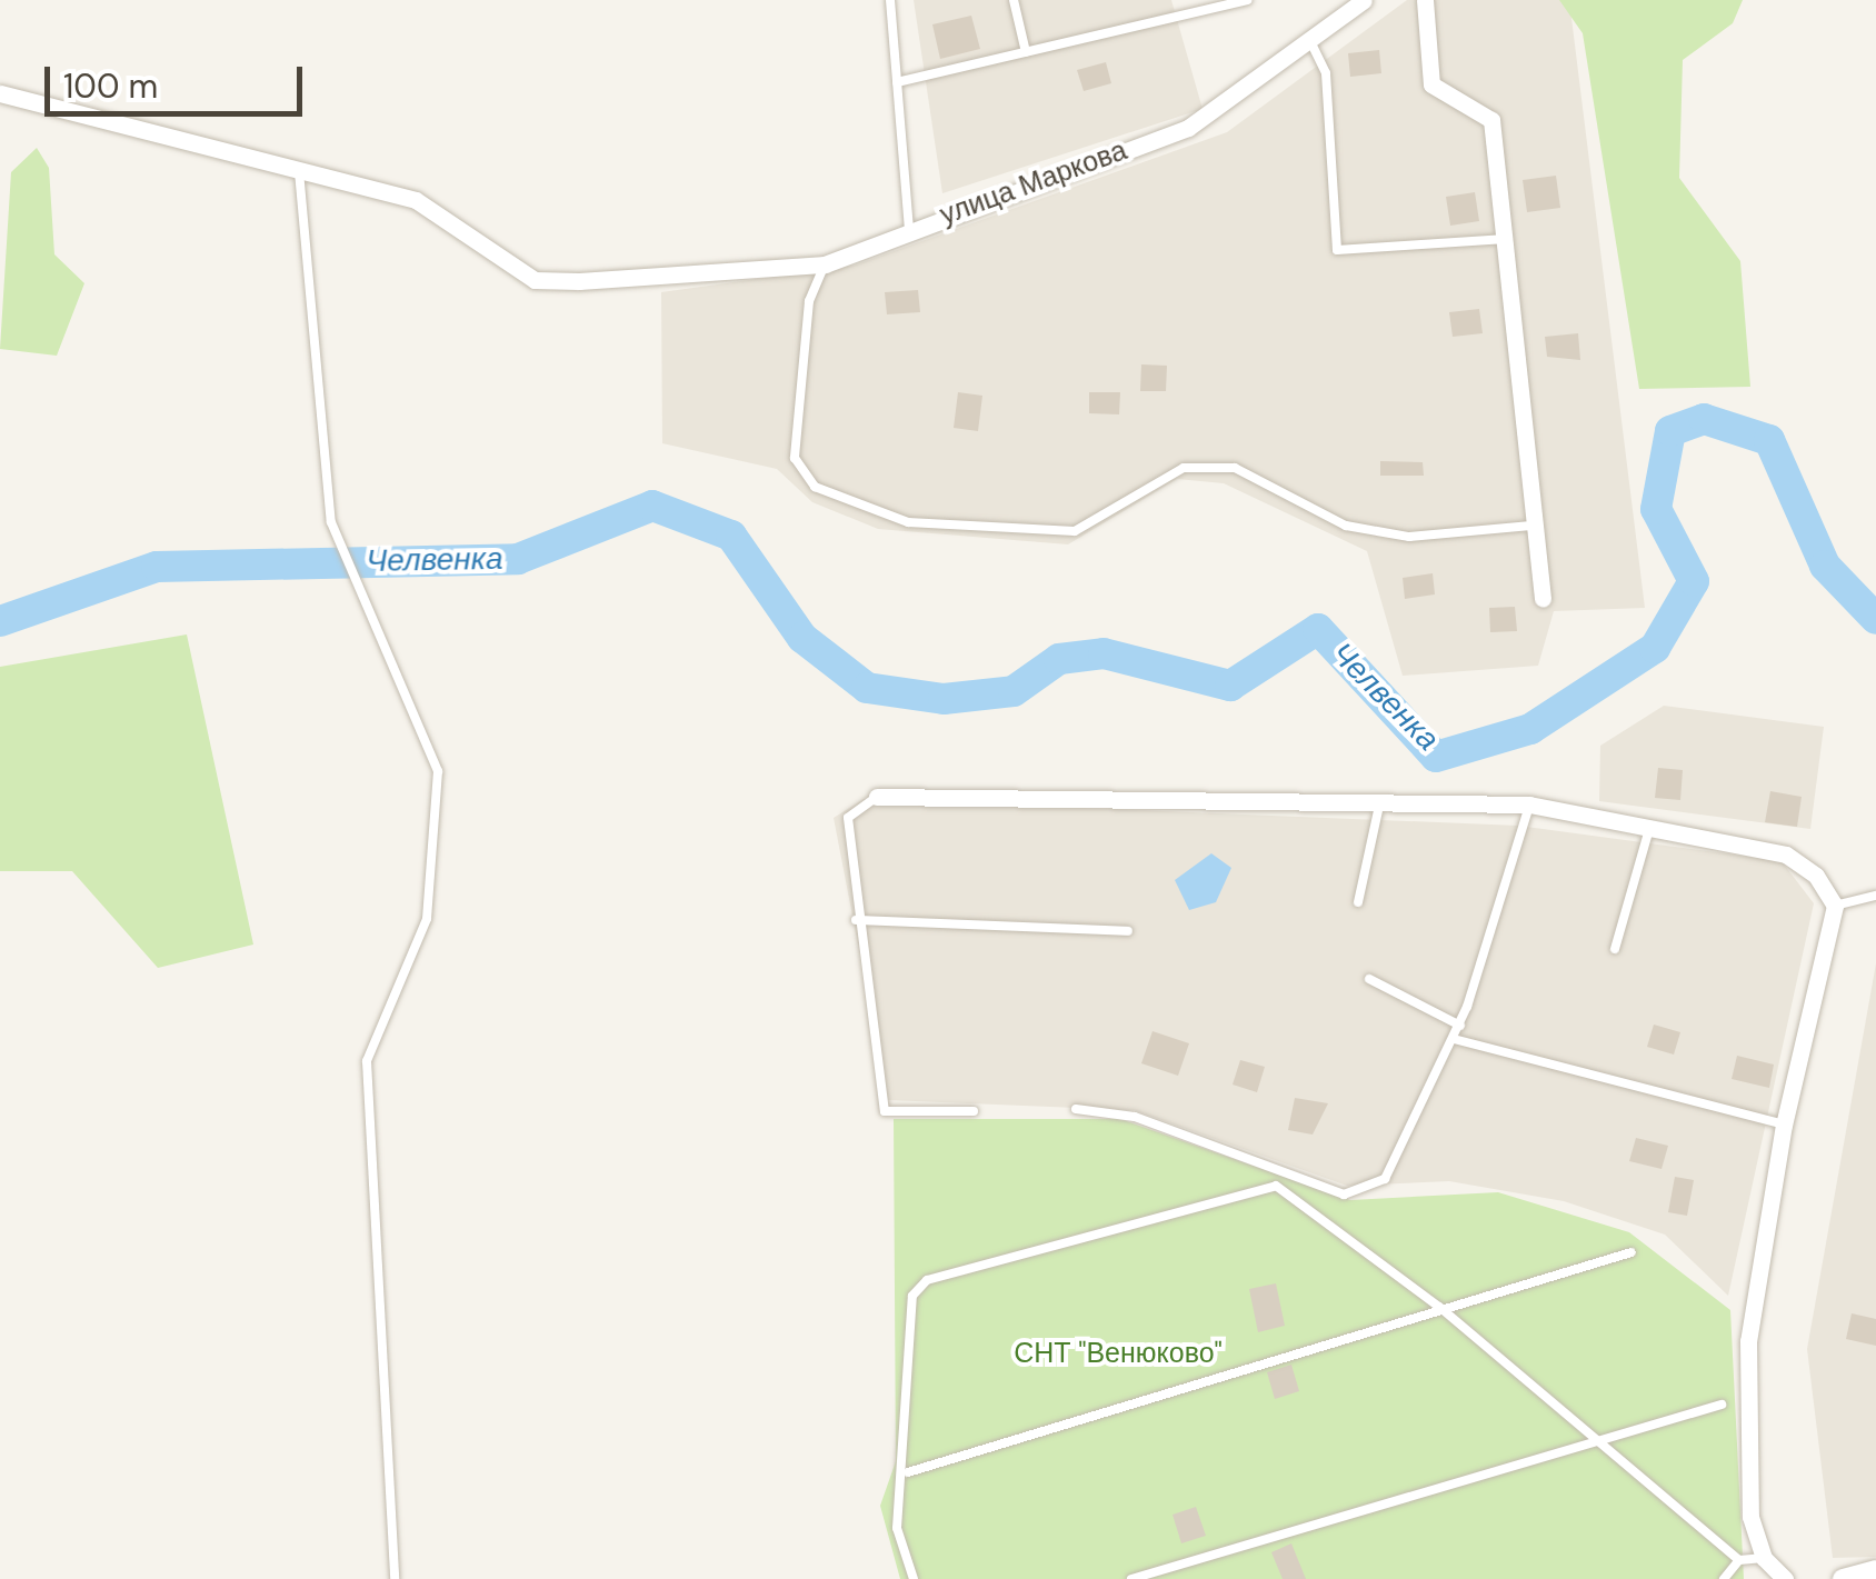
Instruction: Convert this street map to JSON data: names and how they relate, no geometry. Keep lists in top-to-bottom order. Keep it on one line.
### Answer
{"streets":{"street":["улица Маркова"]},"water":["Челвенка"],"parks":["СНТ \"Венюково\""],"scale_bar":"100 m"}
